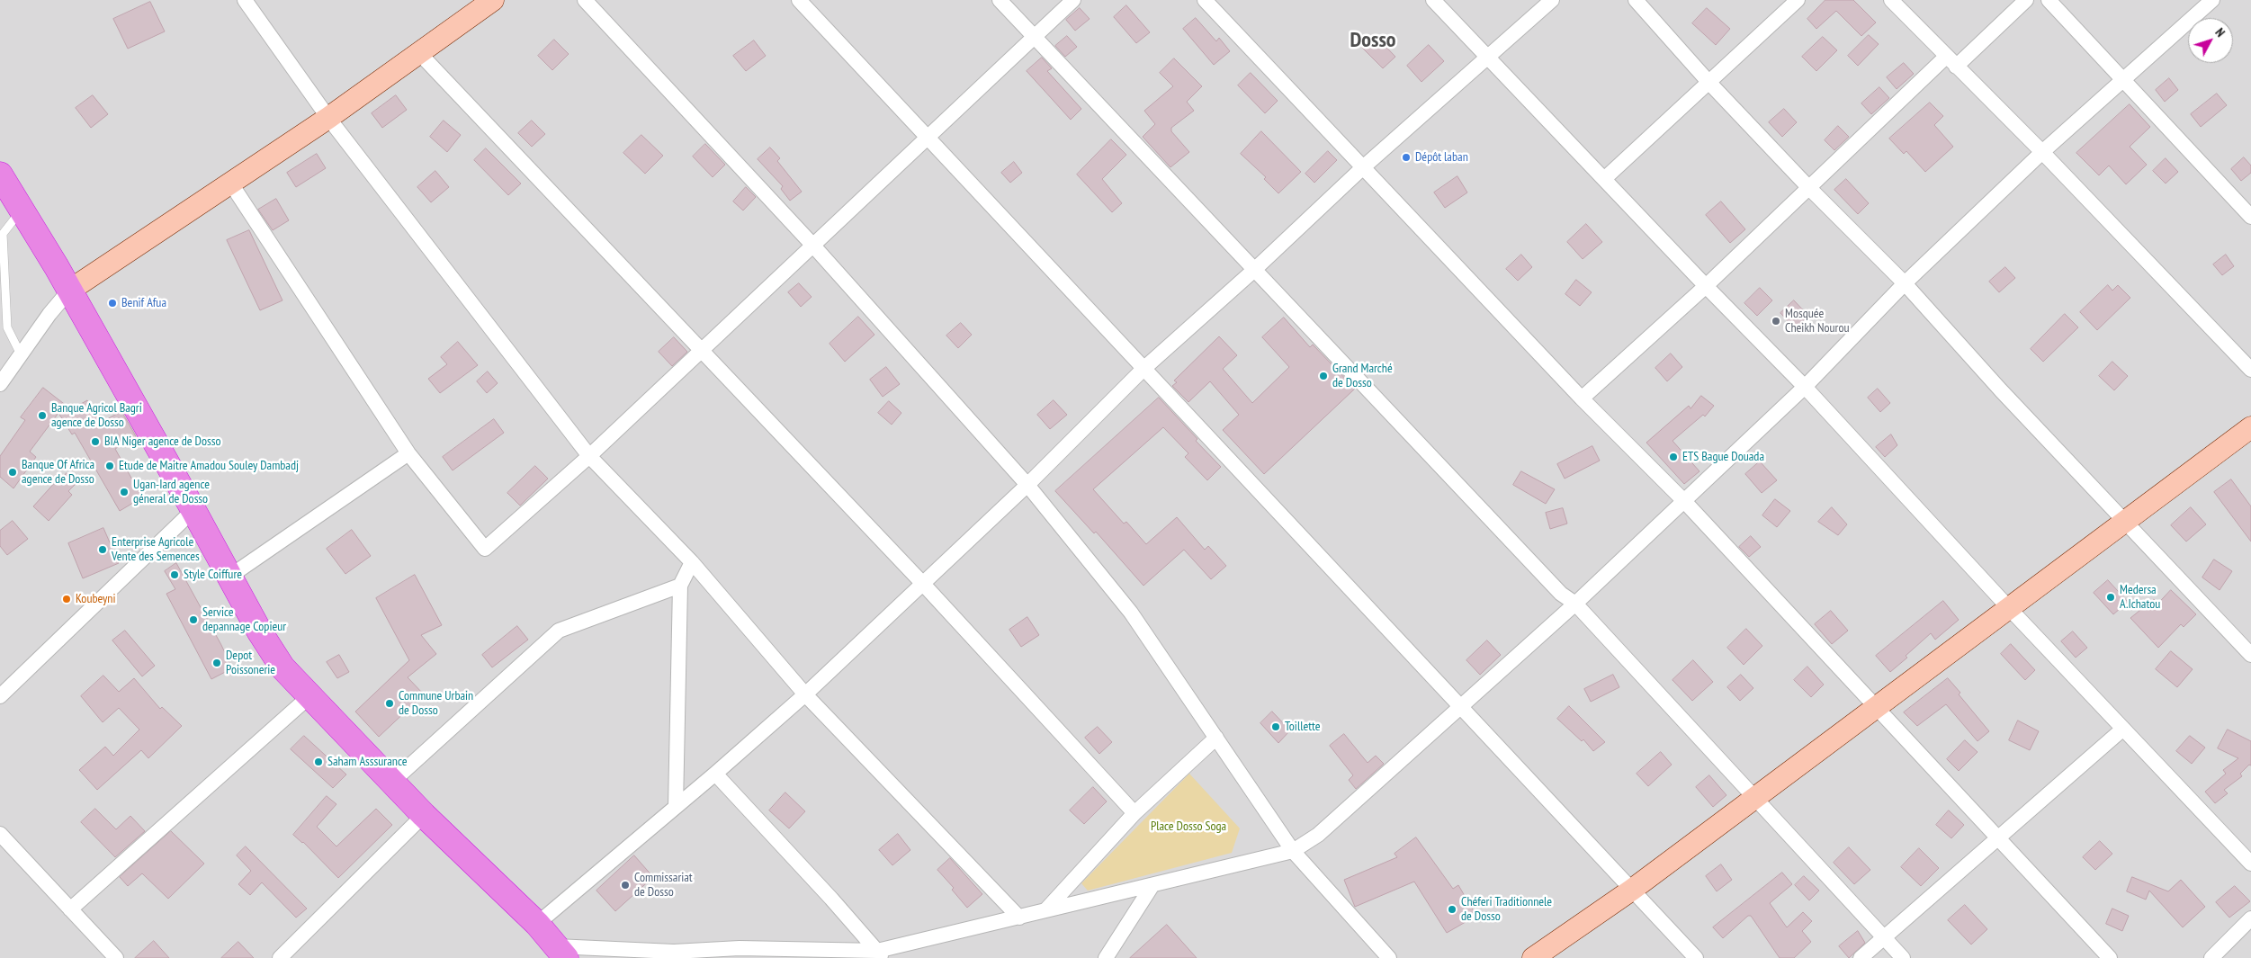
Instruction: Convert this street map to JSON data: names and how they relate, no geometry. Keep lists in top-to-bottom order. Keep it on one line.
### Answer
{"districts":["Dosso"],"parks":["Place Dosso Soga"],"places":["Dépôt laban","Benif Afua","Mosquée Cheikh Nourou","Grand Marché de Dosso","Banque Agricol Bagri agence de Dosso","BIA Niger agence de Dosso","ETS Bague Douada","Etude de Maitre Amadou Souley Dambadj","Banque Of Africa agence de Dosso","Ugan-Iard agence géneral de Dosso","Enterprise Agricole Vente des Semences","Style Coiffure","Medersa A.Ichatou","Koubeyni","Service depannage Copieur","Depot Poissonerie","Commune Urbain de Dosso","Toillette","Saham Asssurance","Commissariat de Dosso","Chéferi Traditionnele de Dosso"],"north":"top right"}
